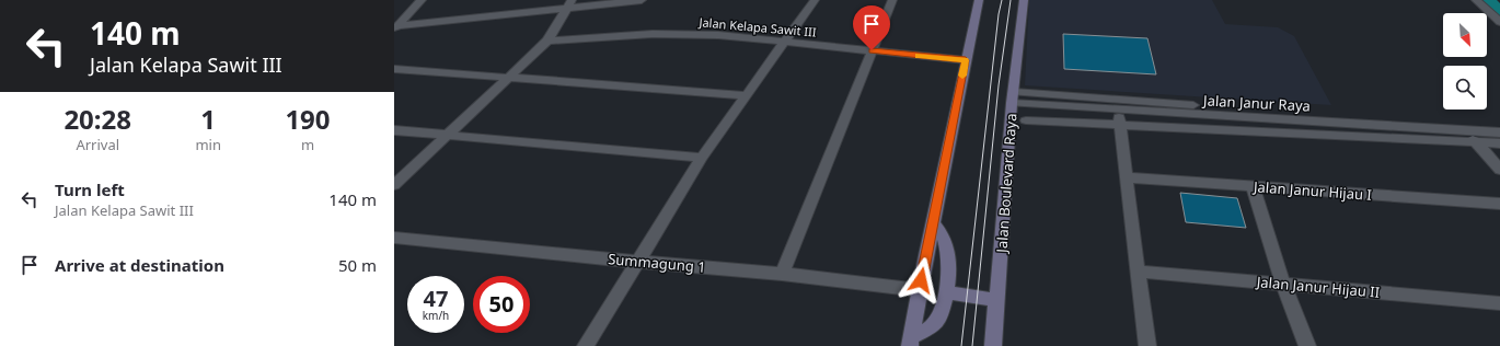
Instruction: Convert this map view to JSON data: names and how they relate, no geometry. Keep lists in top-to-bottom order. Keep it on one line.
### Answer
{"streets":{"main road":["Jalan Boulevard Raya"],"street":["Jalan Kelapa Sawit III","Jalan Janur Raya","Jalan Janur Hijau I","Summagung 1","Jalan Janur Hijau II"]},"crossings":[["Jalan Janur Raya","Jalan Boulevard Raya"]],"north":"bottom right","page":{"turn":["140 m","Jalan Kelapa Sawit III"],"eta":["20:28","Arrival","1","min","190","m"],"list":[{"name":"Turn left","note":"Jalan Kelapa Sawit III","value":"140 m"},{"name":"Arrive at destination","value":"50 m"}],"speed":"47 km/h","limit":"50"}}
